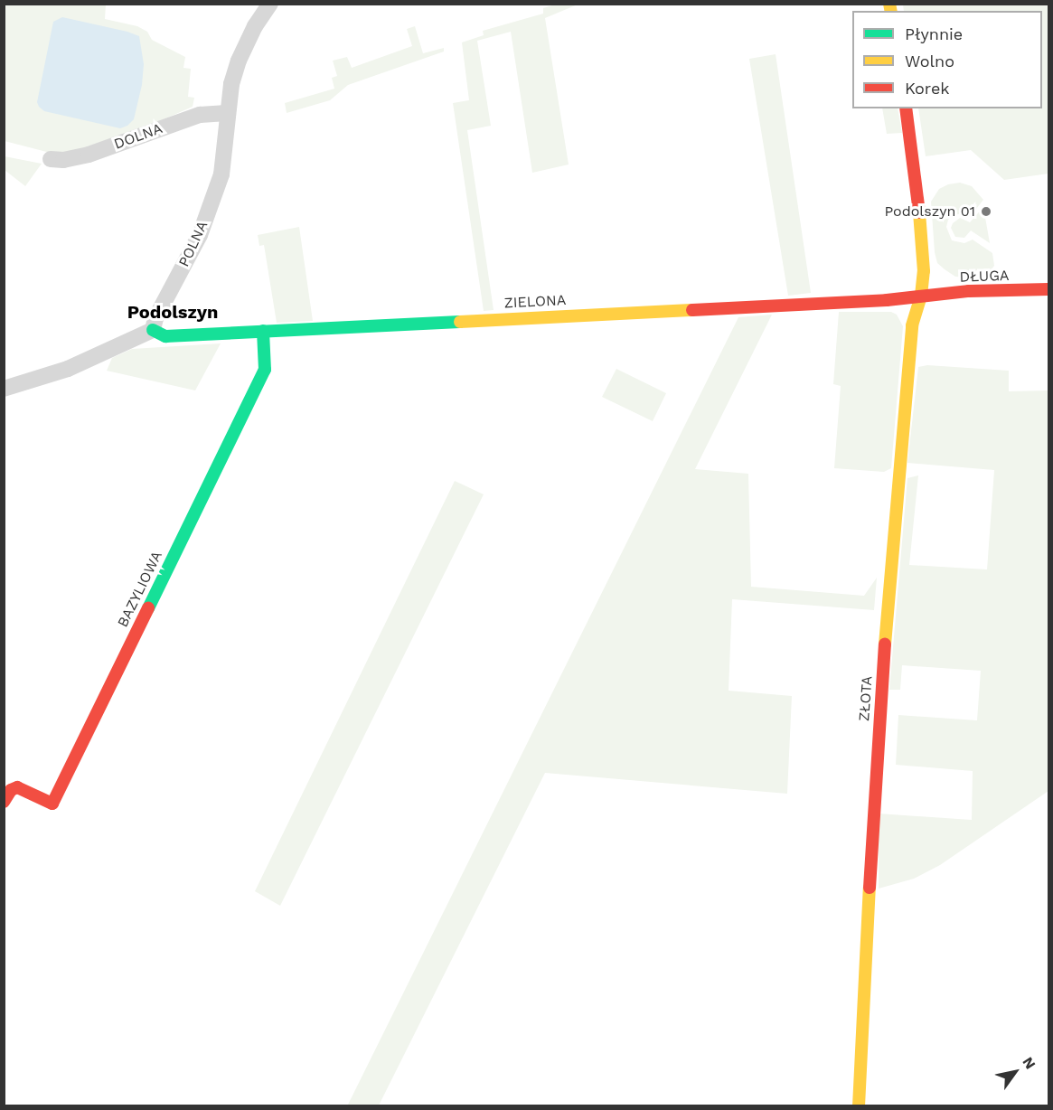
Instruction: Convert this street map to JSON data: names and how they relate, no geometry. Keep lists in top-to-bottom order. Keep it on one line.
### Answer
{"streets":{"street":["DOLNA","POLNA","DŁUGA","ZIELONA","BAZYLIOWA","ZŁOTA"]},"crossings":[["DOLNA","POLNA"],["POLNA","ZIELONA"],["DŁUGA","ZIELONA"],["DŁUGA","ZŁOTA"],["ZIELONA","BAZYLIOWA"],["ZIELONA","ZŁOTA"]],"districts":["Podolszyn"],"places":["Podolszyn 01"],"legend":["Płynnie","Wolno","Korek"],"north":"top right"}
